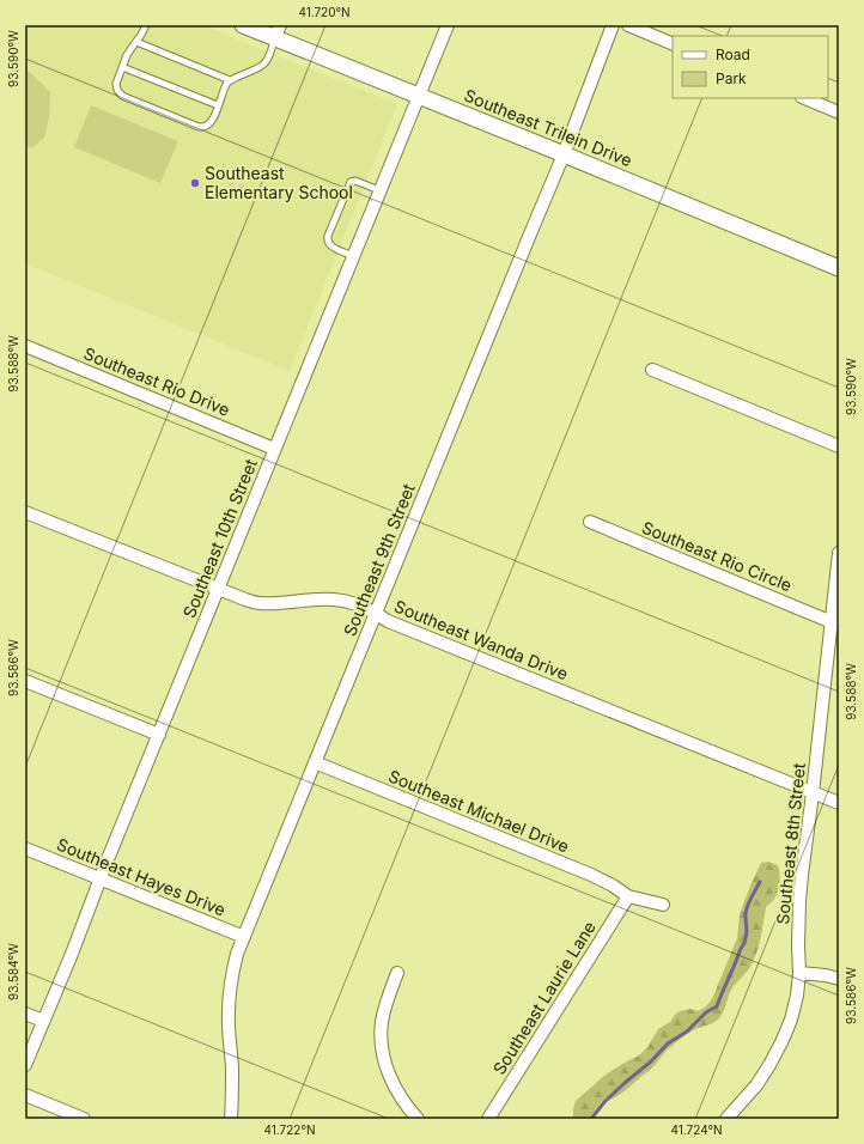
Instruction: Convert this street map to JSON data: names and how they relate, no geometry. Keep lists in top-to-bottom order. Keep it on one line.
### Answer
{"streets":{"street":["Southeast Trilein Drive","Southeast Rio Drive","Southeast 10th Street","Southeast Rio Circle","Southeast 9th Street","Southeast Wanda Drive","Southeast Michael Drive","Southeast 8th Street","Southeast Hayes Drive","Southeast Laurie Lane"]},"crossings":[["Southeast Trilein Drive","Southeast 10th Street"],["Southeast Trilein Drive","Southeast 9th Street"],["Southeast Rio Drive","Southeast 10th Street"],["Southeast 10th Street","Southeast Wanda Drive"],["Southeast 10th Street","Southeast Hayes Drive"],["Southeast Rio Circle","Southeast 8th Street"],["Southeast 9th Street","Southeast Wanda Drive"],["Southeast 9th Street","Southeast Michael Drive"],["Southeast 9th Street","Southeast Hayes Drive"],["Southeast Wanda Drive","Southeast 8th Street"],["Southeast Michael Drive","Southeast Laurie Lane"]],"places":["Southeast Elementary School"],"legend":["Road","Park"],"coordinates":["41.720°N","93.590°W","93.588°W","93.586°W","93.584°W","41.722°N","41.724°N"]}
